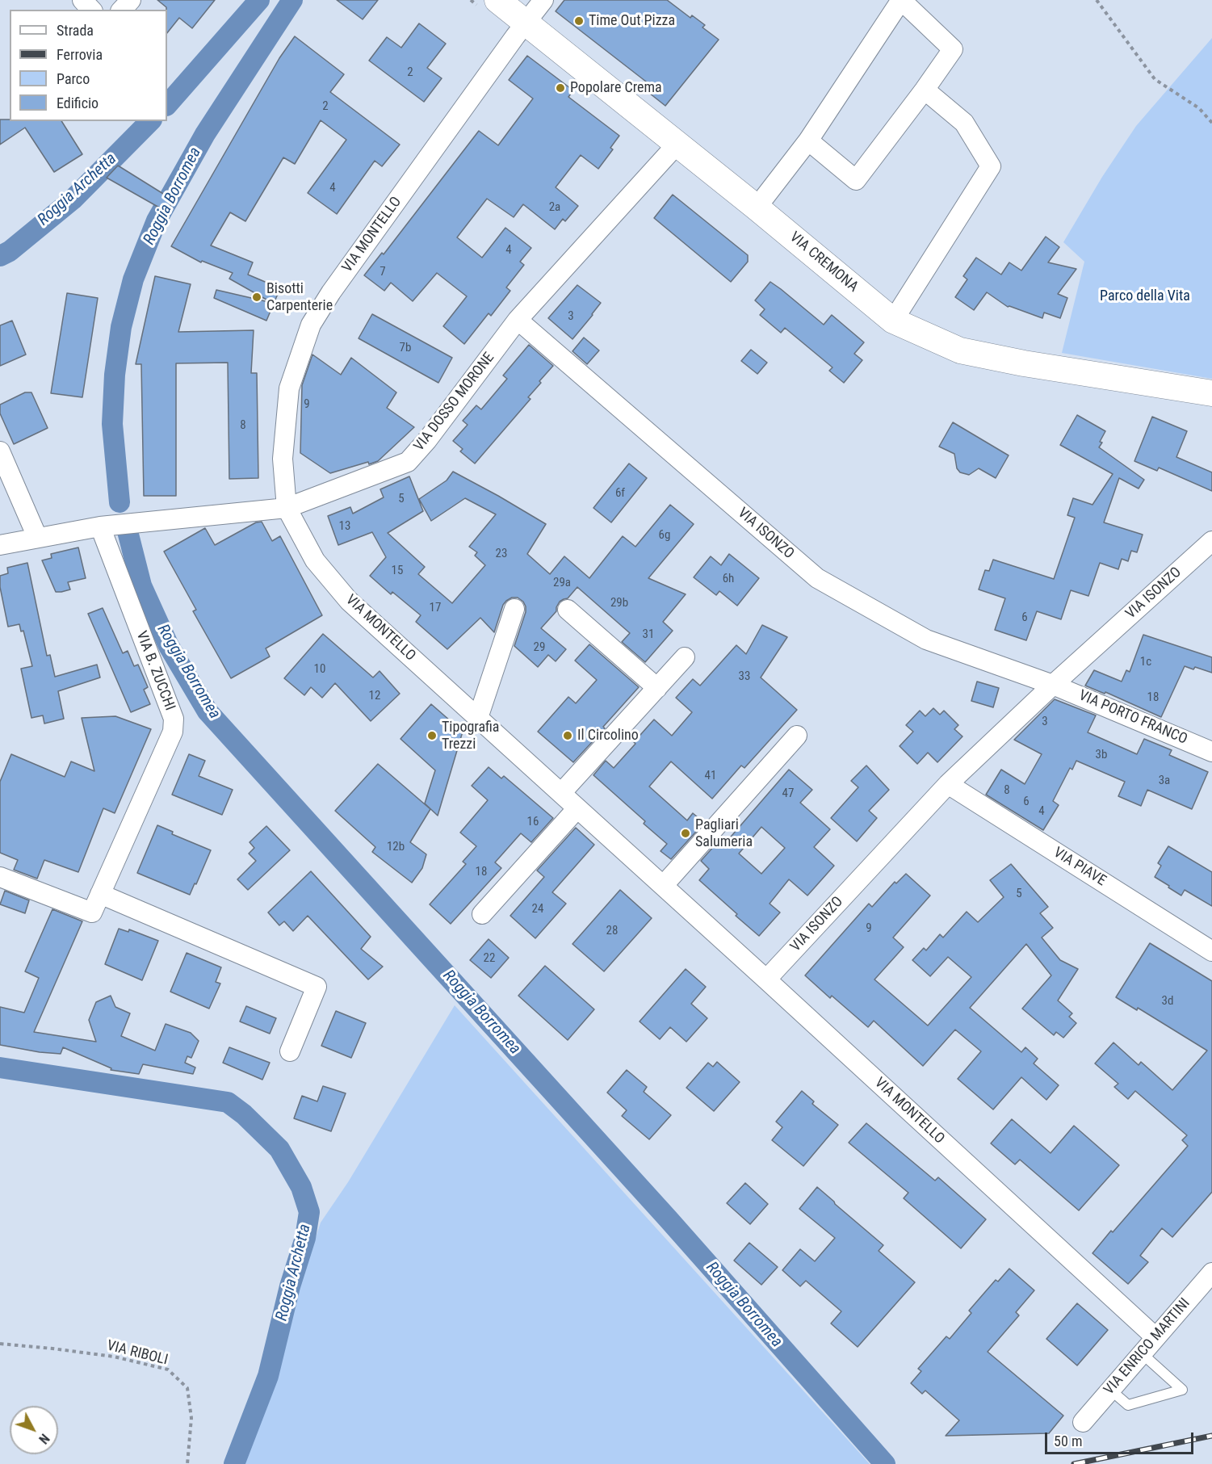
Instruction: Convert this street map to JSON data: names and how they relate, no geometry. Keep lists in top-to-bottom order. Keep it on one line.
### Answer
{"streets":{"street":["VIA MONTELLO","VIA CREMONA","VIA DOSSO MORONE","VIA ISONZO","VIA B. ZUCCHI","VIA PORTO FRANCO","VIA PIAVE","VIA ENRICO MARTINI"],"path":["VIA RIBOLI"]},"crossings":[["VIA MONTELLO","VIA CREMONA"],["VIA MONTELLO","VIA DOSSO MORONE"],["VIA MONTELLO","VIA ISONZO"],["VIA MONTELLO","VIA ENRICO MARTINI"],["VIA CREMONA","VIA DOSSO MORONE"],["VIA DOSSO MORONE","VIA ISONZO"],["VIA DOSSO MORONE","VIA B. ZUCCHI"],["VIA ISONZO","VIA PORTO FRANCO"],["VIA ISONZO","VIA PIAVE"]],"water":["Roggia Archetta","Roggia Borromea"],"parks":["Parco della Vita"],"places":["Time Out Pizza","Popolare Crema","Bisotti Carpenterie","Tipografia Trezzi","Il Circolino","Pagliari Salumeria"],"house_numbers":["2","2","4","2a","4","7","3","7b","9","8","6f","5","13","6g","23","15","6h","29a","29b","17","6","31","29","1c","10","33","12","18","3","3b","41","3a","8","47","6","4","16","12b","18","5","24","9","28","22","3d"],"legend":["Strada","Ferrovia","Parco","Edificio"],"scale_bar":"50 m","north":"bottom right"}
